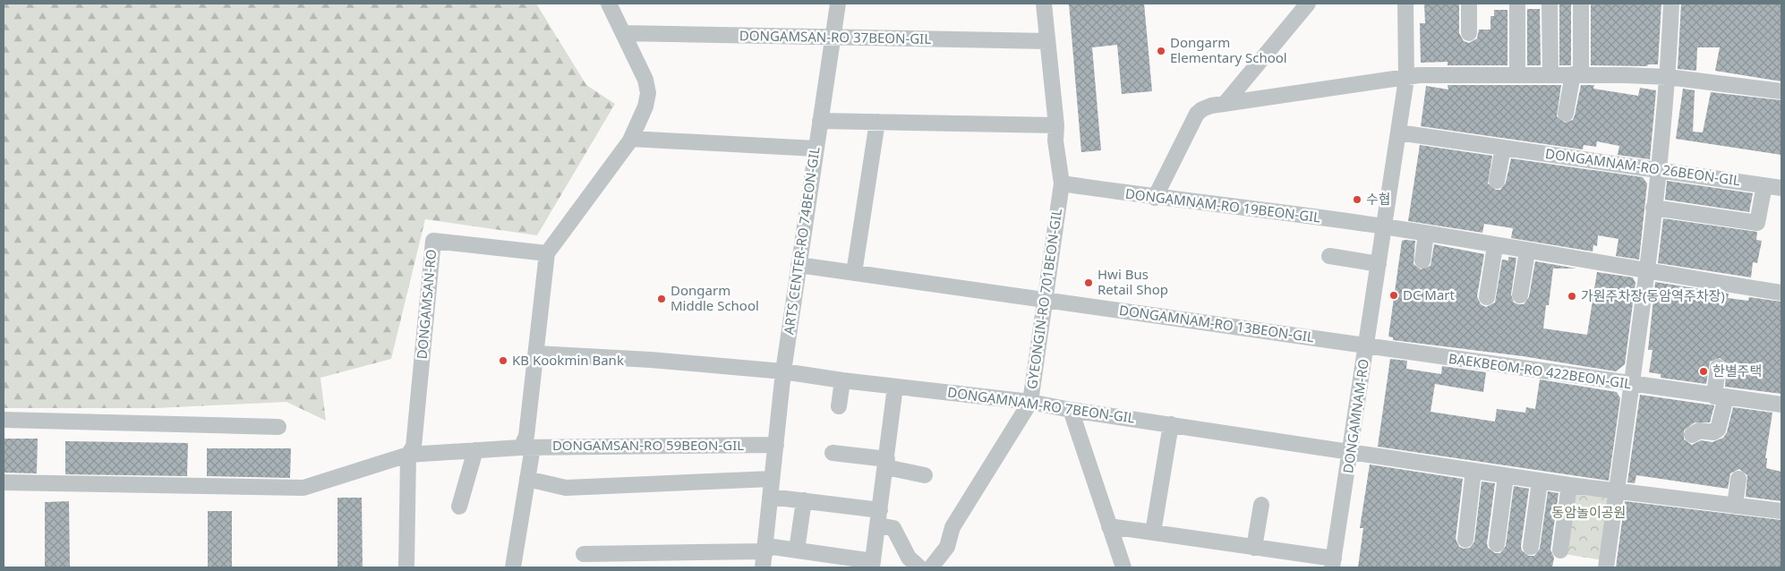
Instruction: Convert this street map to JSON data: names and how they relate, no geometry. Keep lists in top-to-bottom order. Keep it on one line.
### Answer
{"streets":{"street":["DONGAMSAN-RO 37BEON-GIL","DONGAMNAM-RO 26BEON-GIL","DONGAMNAM-RO 19BEON-GIL","ARTS CENTER-RO 74BEON-GIL","GYEONGIN-RO 701BEON-GIL","DONGAMSAN-RO","DONGAMNAM-RO 13BEON-GIL","BAEKBEOM-RO 422BEON-GIL","DONGAMNAM-RO 7BEON-GIL","DONGAMNAM-RO","DONGAMSAN-RO 59BEON-GIL"]},"crossings":[["DONGAMSAN-RO 37BEON-GIL","ARTS CENTER-RO 74BEON-GIL"],["DONGAMSAN-RO 37BEON-GIL","GYEONGIN-RO 701BEON-GIL"],["DONGAMNAM-RO 26BEON-GIL","DONGAMNAM-RO"],["DONGAMNAM-RO 19BEON-GIL","GYEONGIN-RO 701BEON-GIL"],["DONGAMNAM-RO 19BEON-GIL","DONGAMNAM-RO"],["ARTS CENTER-RO 74BEON-GIL","DONGAMNAM-RO 13BEON-GIL"],["ARTS CENTER-RO 74BEON-GIL","DONGAMNAM-RO 7BEON-GIL"],["ARTS CENTER-RO 74BEON-GIL","DONGAMSAN-RO 59BEON-GIL"],["GYEONGIN-RO 701BEON-GIL","DONGAMNAM-RO 13BEON-GIL"],["GYEONGIN-RO 701BEON-GIL","DONGAMNAM-RO 7BEON-GIL"],["DONGAMNAM-RO 13BEON-GIL","BAEKBEOM-RO 422BEON-GIL"],["DONGAMNAM-RO 13BEON-GIL","DONGAMNAM-RO"],["BAEKBEOM-RO 422BEON-GIL","DONGAMNAM-RO"],["DONGAMNAM-RO 7BEON-GIL","DONGAMNAM-RO"]],"parks":["동암놀이공원"],"places":["Dongarm Elementary School","수협","Hwi Bus Retail Shop","DC Mart","가원주차장(동암역주차장)","Dongarm Middle School","KB Kookmin Bank","한별주택"]}
